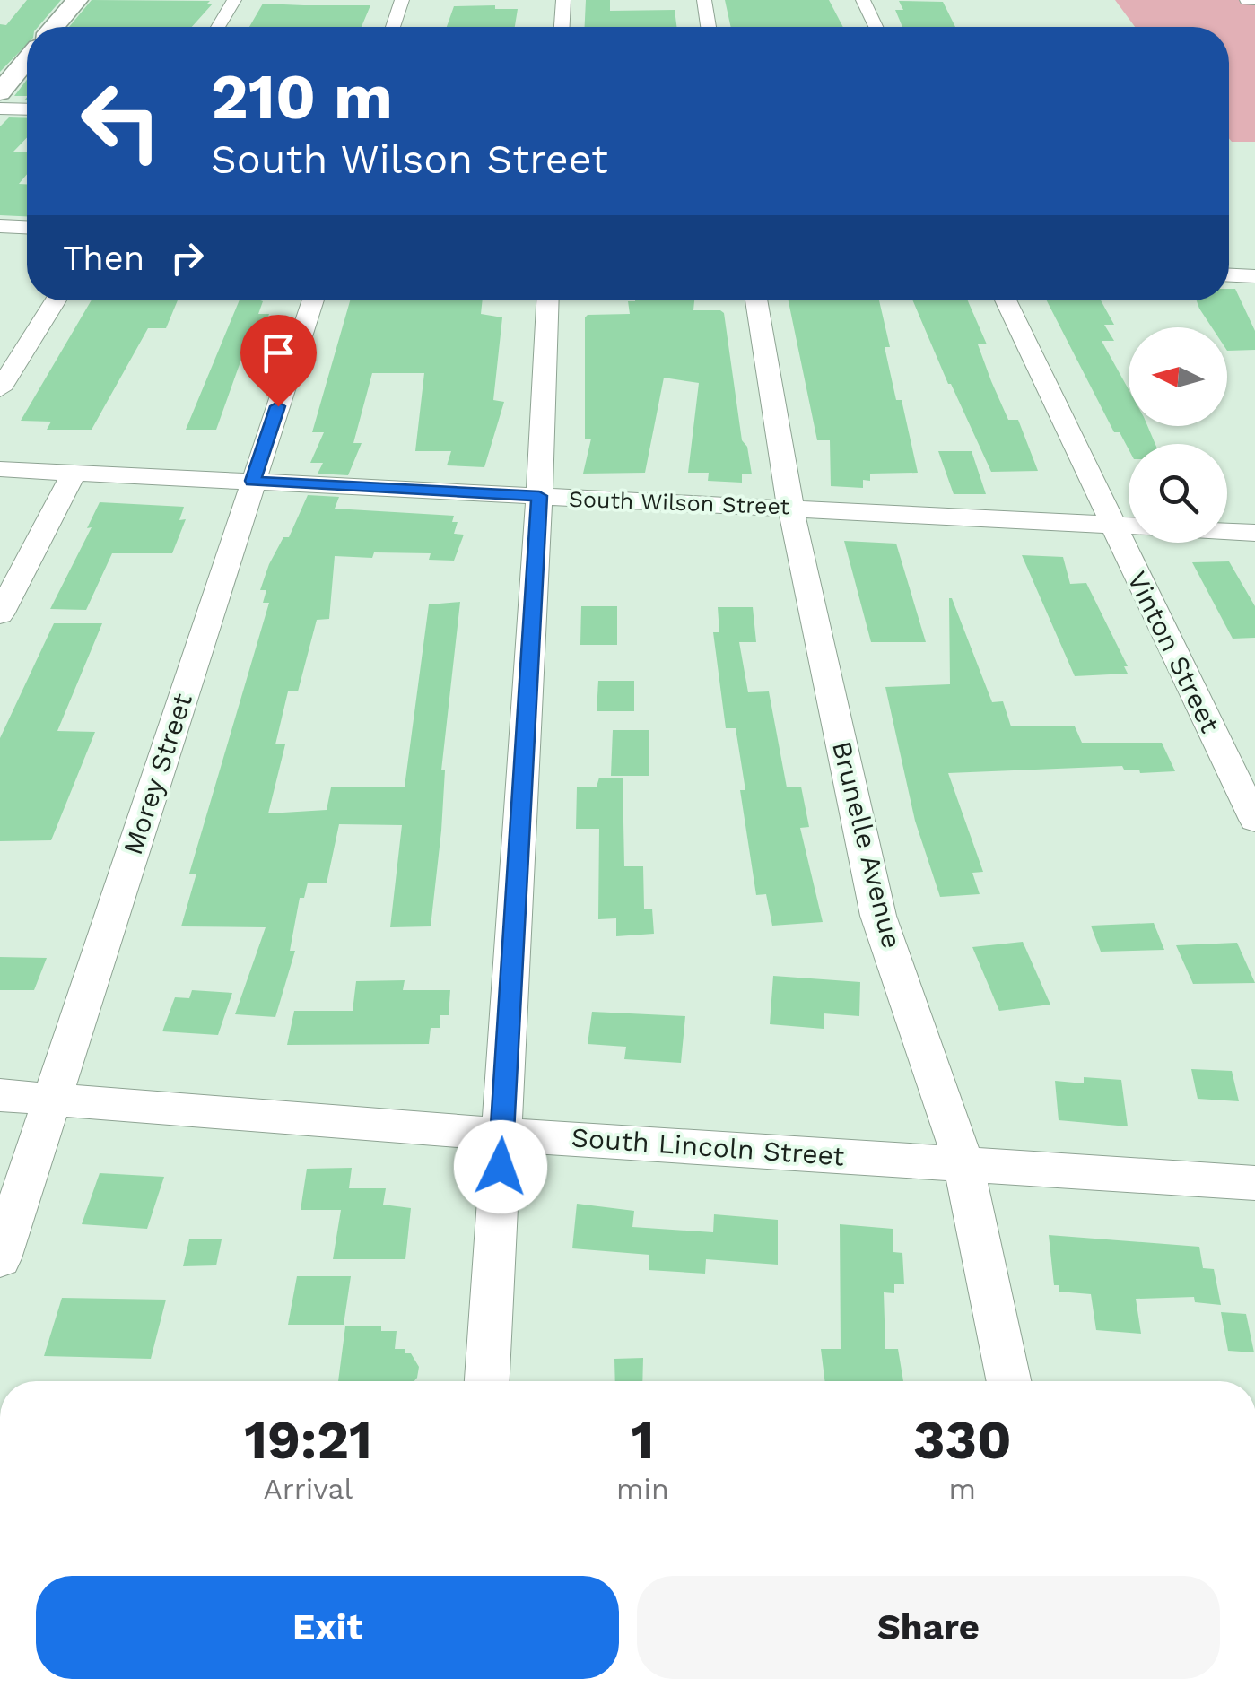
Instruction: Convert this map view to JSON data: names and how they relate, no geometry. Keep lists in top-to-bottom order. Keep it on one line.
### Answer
{"streets":{"street":["South Wilson Street","Vinton Street","Morey Street","Brunelle Avenue","South Lincoln Street"]},"crossings":[["South Wilson Street","Vinton Street"],["South Wilson Street","Morey Street"],["South Wilson Street","Brunelle Avenue"],["Morey Street","South Lincoln Street"],["Brunelle Avenue","South Lincoln Street"]],"north":"left","page":{"turn":["210 m","South Wilson Street"],"then":"Then","eta":["19:21","Arrival","1","min","330","m"],"buttons":["Exit","Share"]}}
